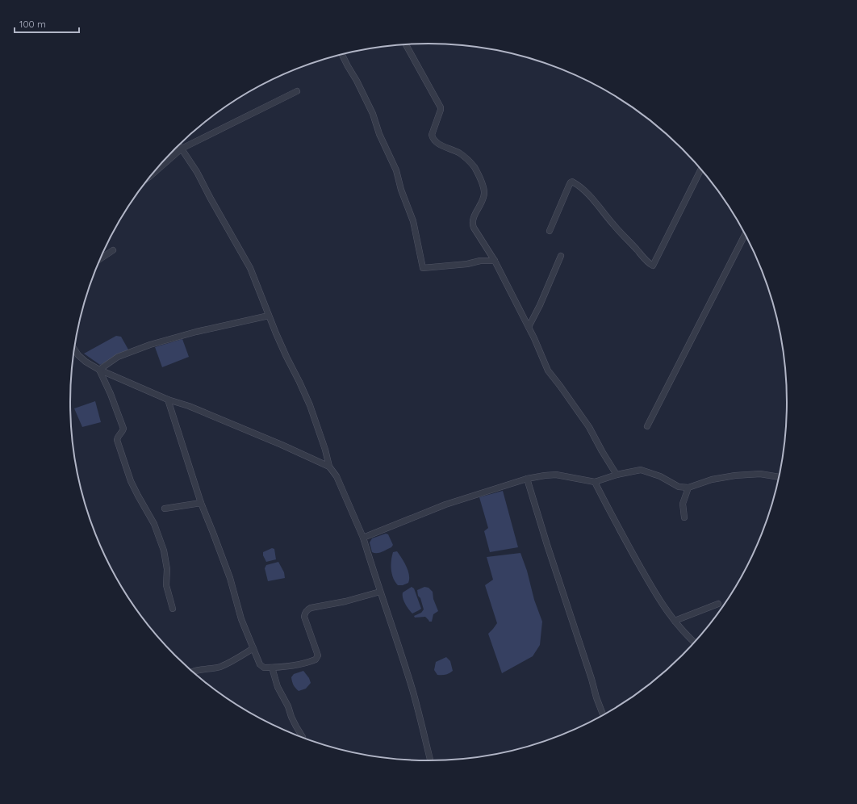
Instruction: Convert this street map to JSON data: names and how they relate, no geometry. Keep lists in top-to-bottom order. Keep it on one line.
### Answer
{"scale_bar":"100 m"}
